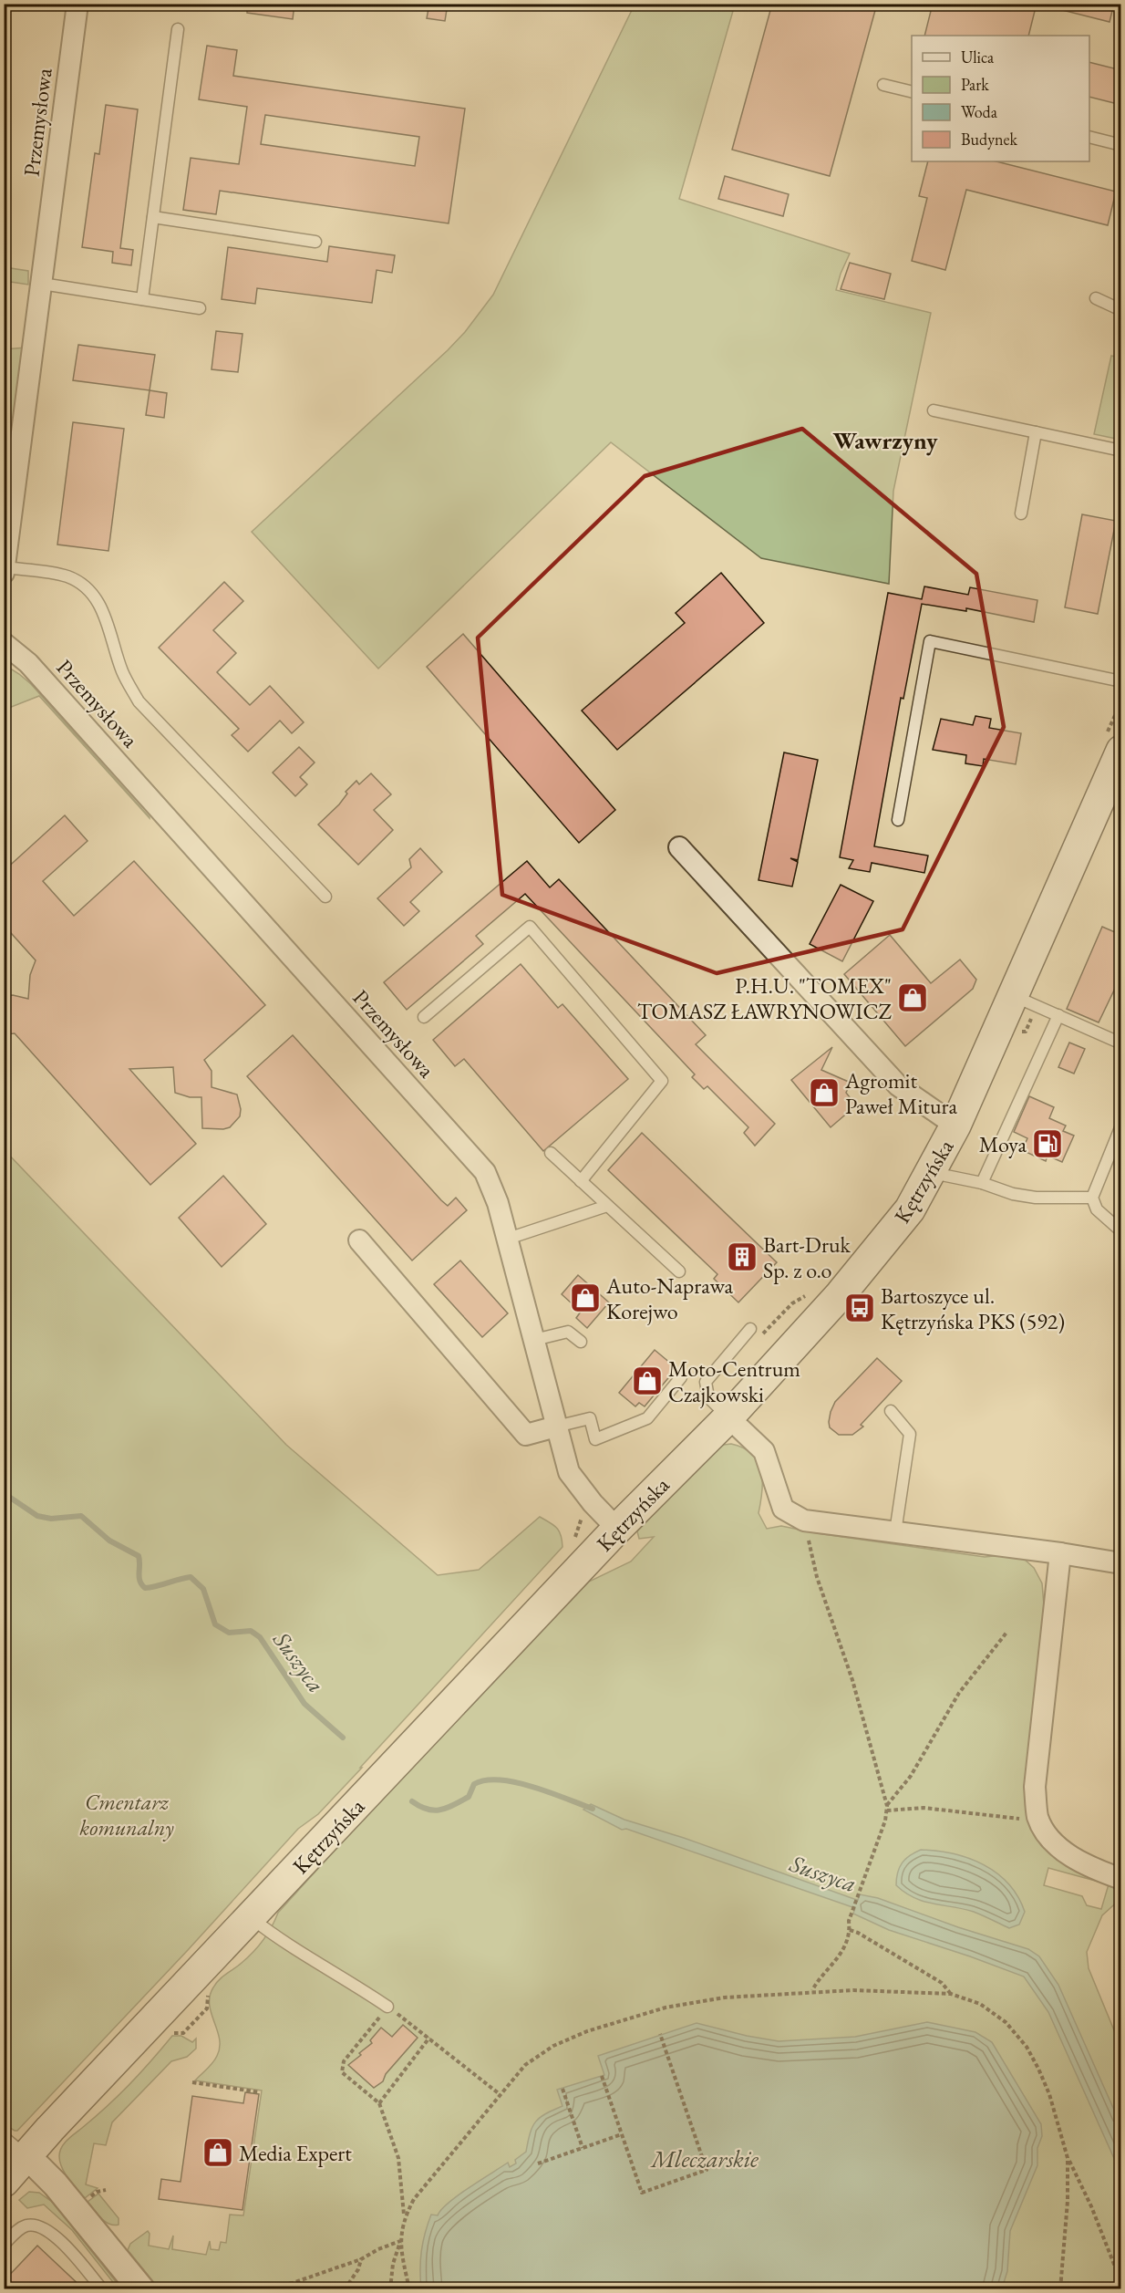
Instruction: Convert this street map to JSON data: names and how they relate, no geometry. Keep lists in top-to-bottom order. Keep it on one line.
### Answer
{"streets":{"main road":["Kętrzyńska"],"street":["Przemysłowa"]},"crossings":[["Przemysłowa","Kętrzyńska"]],"districts":["Wawrzyny"],"water":["Suszyca","Mleczarskie"],"parks":["Cmentarz komunalny"],"places":{"shop":["P.H.U. \"TOMEX\" TOMASZ ŁAWRYNOWICZ","Agromit Paweł Mitura","Auto-Naprawa Korejwo","Moto-Centrum Czajkowski","Media Expert"],"fuel station":["Moya"],"building":["Bart-Druk Sp. z o.o"],"bus stop":["Bartoszyce ul. Kętrzyńska PKS (592)"]},"legend":["Ulica","Park","Woda","Budynek"]}
